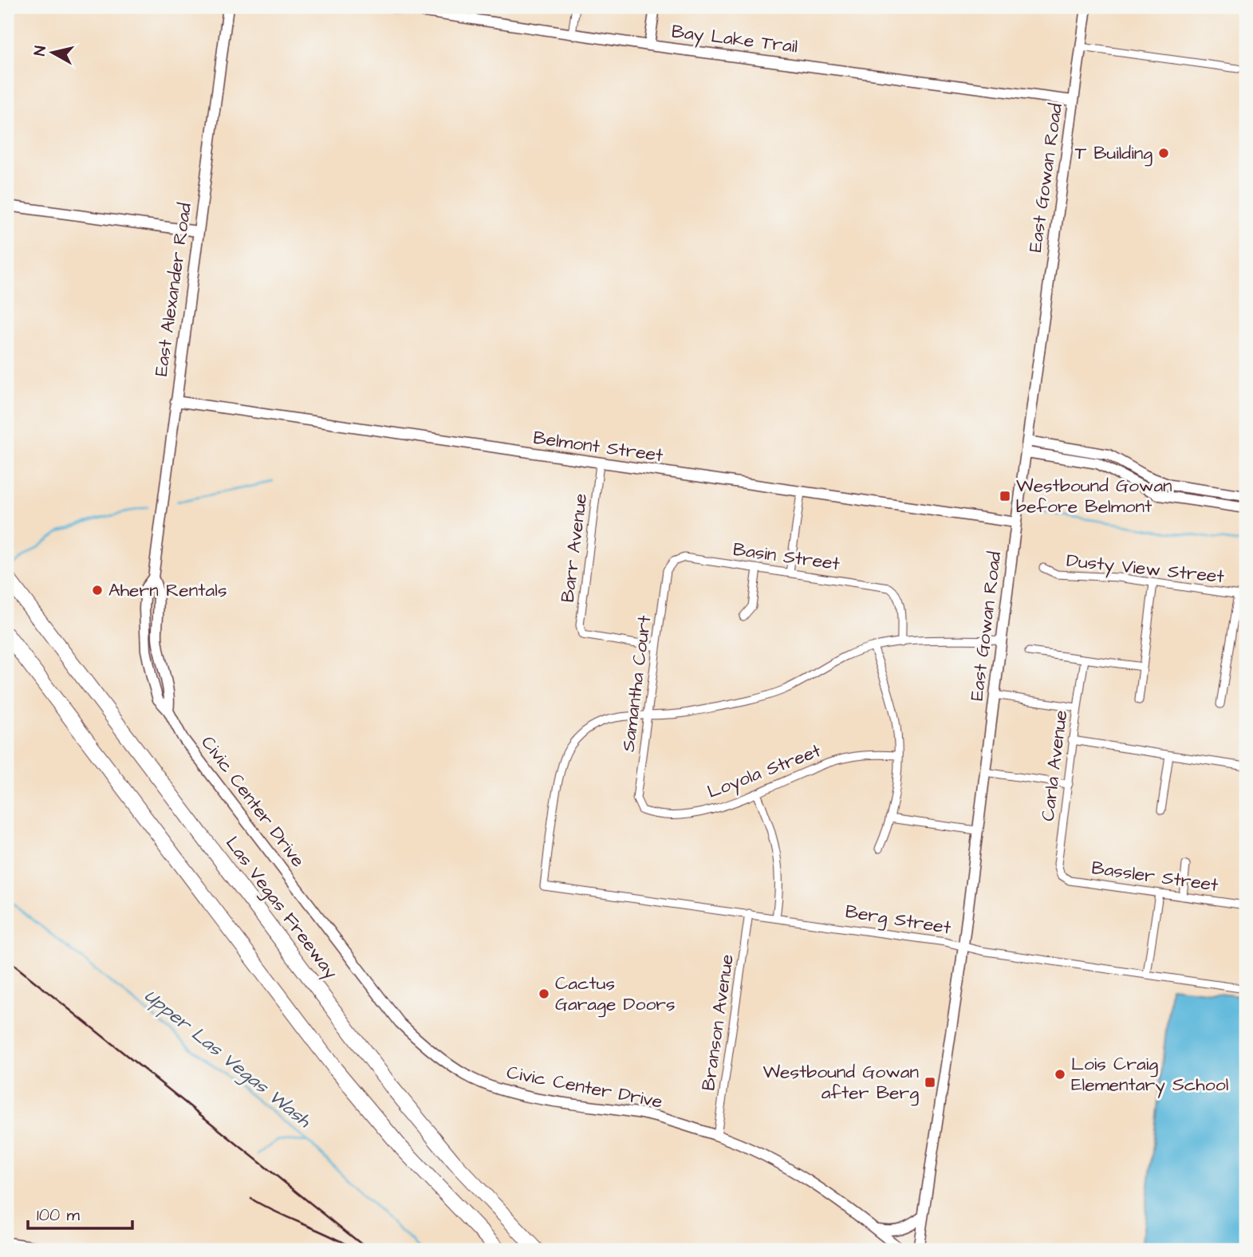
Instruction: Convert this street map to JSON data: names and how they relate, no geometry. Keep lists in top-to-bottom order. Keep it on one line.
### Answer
{"streets":{"highway":["Las Vegas Freeway"],"street":["Bay Lake Trail","East Gowan Road","East Alexander Road","Belmont Street","Barr Avenue","Basin Street","Dusty View Street","Samantha Court","Carla Avenue","Loyola Street","Civic Center Drive","Bassler Street","Berg Street","Branson Avenue"]},"crossings":[["Bay Lake Trail","East Gowan Road"],["East Gowan Road","Belmont Street"],["East Gowan Road","Berg Street"],["East Alexander Road","Belmont Street"],["East Alexander Road","Civic Center Drive"],["Belmont Street","Barr Avenue"],["Barr Avenue","Samantha Court"],["Basin Street","Samantha Court"],["Samantha Court","Loyola Street"],["Samantha Court","Berg Street"],["Carla Avenue","Bassler Street"],["Civic Center Drive","Branson Avenue"],["Berg Street","Branson Avenue"]],"water":["Upper Las Vegas Wash"],"places":{"other":["T Building","Ahern Rentals","Cactus Garage Doors","Lois Craig Elementary School"],"transit":["Westbound Gowan before Belmont","Westbound Gowan after Berg"]},"scale_bar":"100 m","north":"left"}
